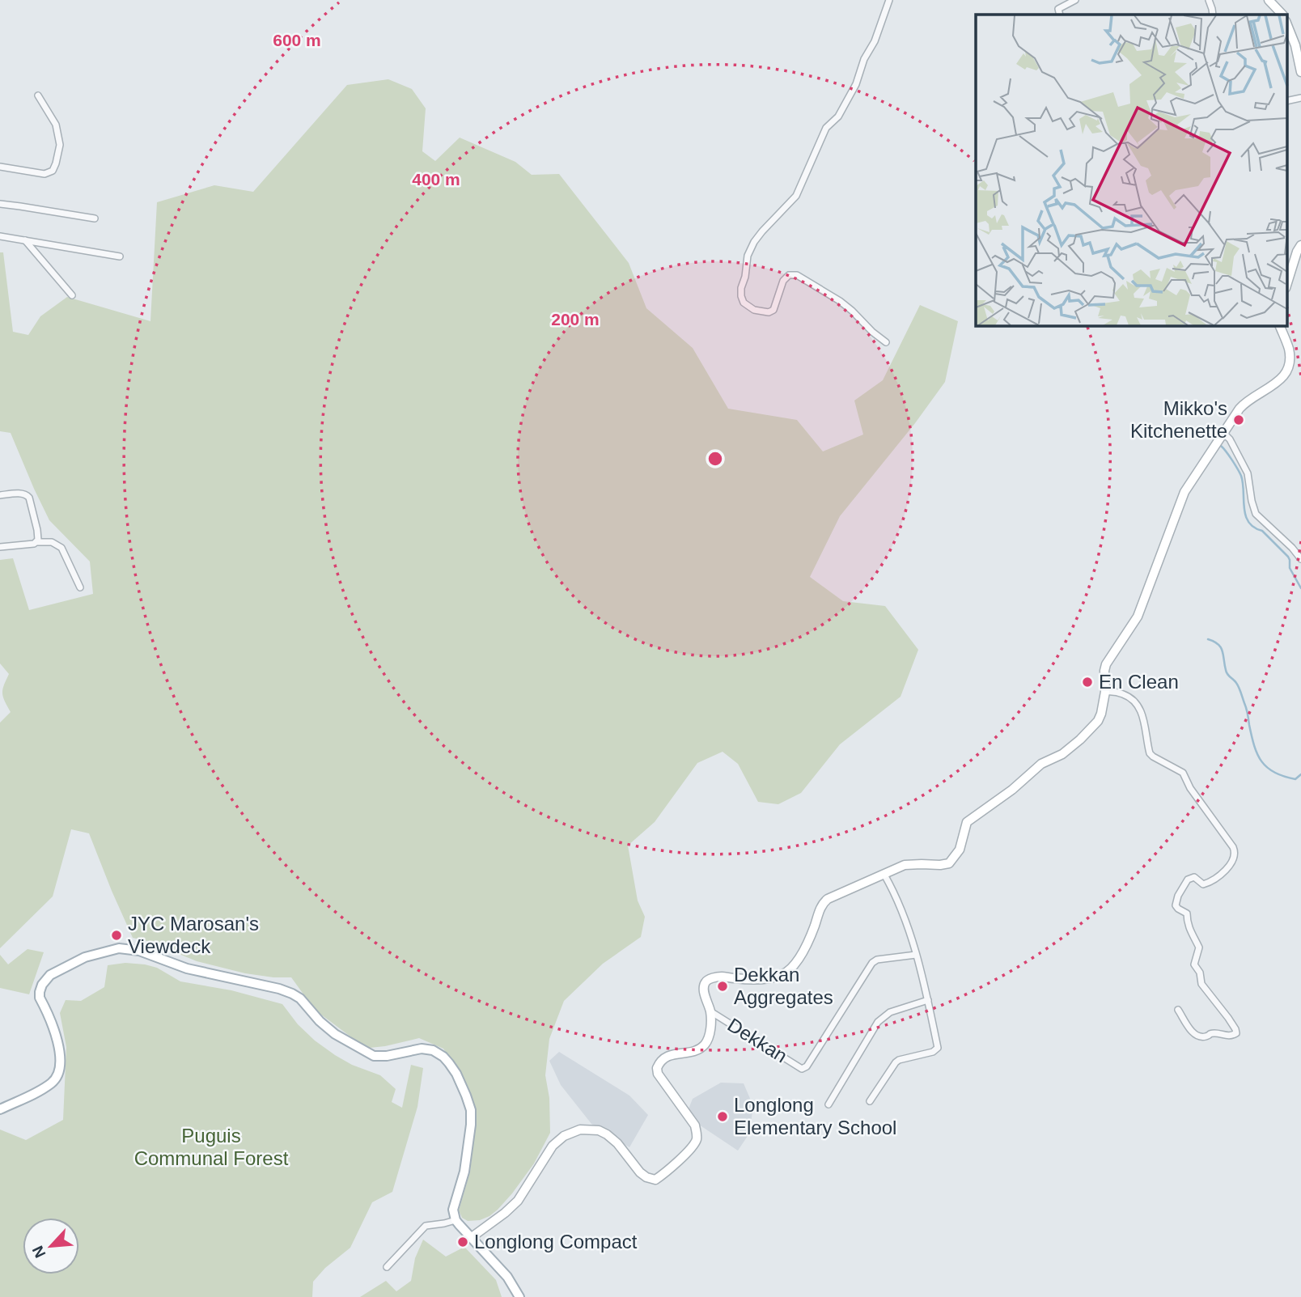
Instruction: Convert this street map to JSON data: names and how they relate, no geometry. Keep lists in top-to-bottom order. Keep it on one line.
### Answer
{"streets":{"street":["Dekkan"]},"parks":["Puguis Communal Forest"],"places":["Mikko's Kitchenette","En Clean","JYC Marosan's Viewdeck","Dekkan Aggregates","Longlong Elementary School","Longlong Compact"],"north":"bottom left","rings":["600 m","400 m","200 m"]}
